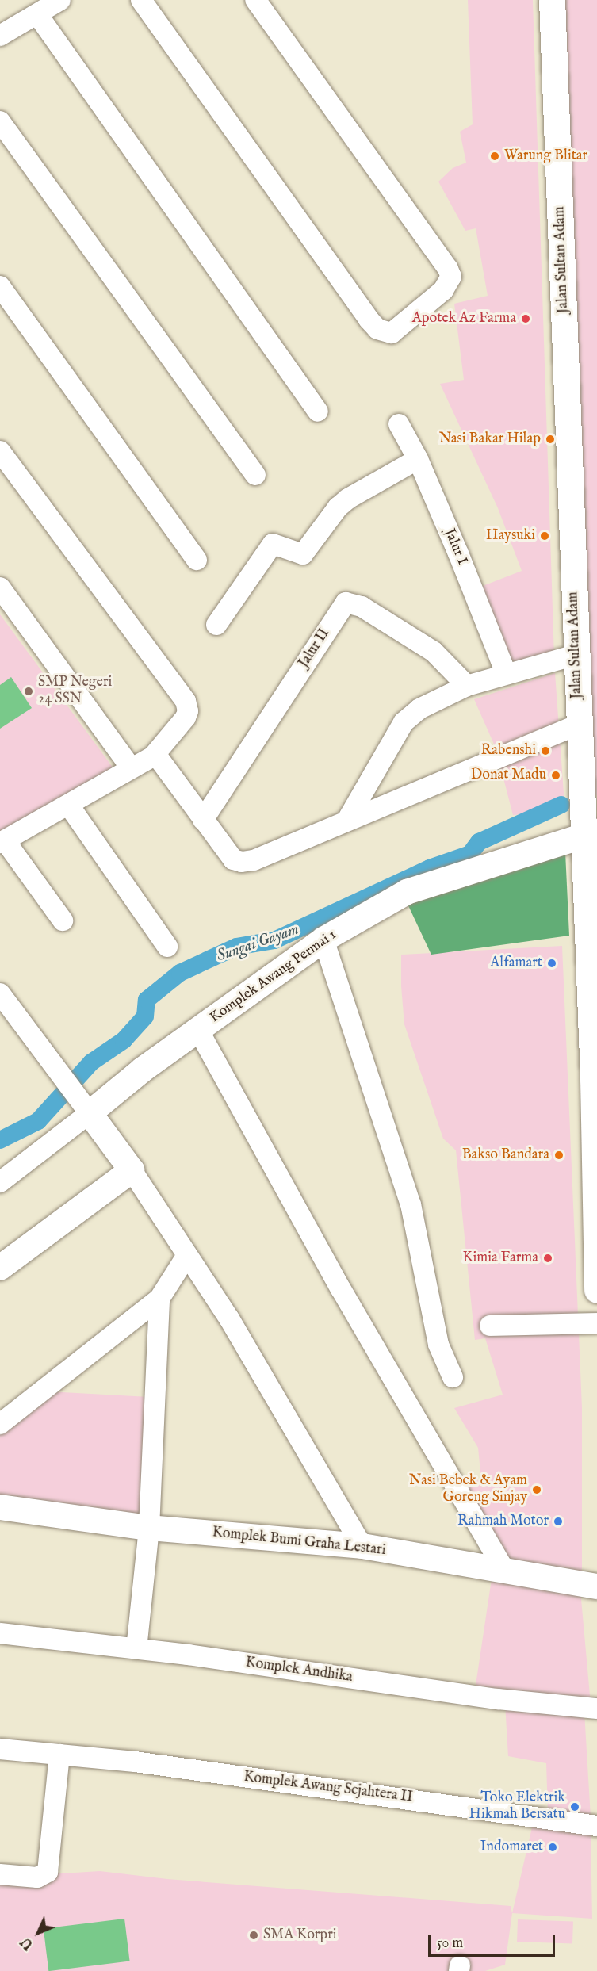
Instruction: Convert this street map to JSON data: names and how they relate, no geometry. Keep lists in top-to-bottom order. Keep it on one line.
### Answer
{"streets":{"main road":["Jalan Sultan Adam"],"street":["Jalur I","Jalur II","Komplek Awang Permai 1","Komplek Bumi Graha Lestari","Komplek Andhika","Komplek Awang Sejahtera II"]},"crossings":[["Jalan Sultan Adam","Komplek Awang Permai 1"]],"water":["Sungai Gayam"],"places":["Warung Blitar","Apotek Az Farma","Nasi Bakar Hilap","Haysuki","SMP Negeri 24 SSN","Rabenshi","Donat Madu","Alfamart","Bakso Bandara","Kimia Farma","Nasi Bebek & Ayam Goreng Sinjay","Rahmah Motor","Toko Elektrik Hikmah Bersatu","Indomaret","SMA Korpri"],"scale_bar":"50 m","north":"bottom left"}
